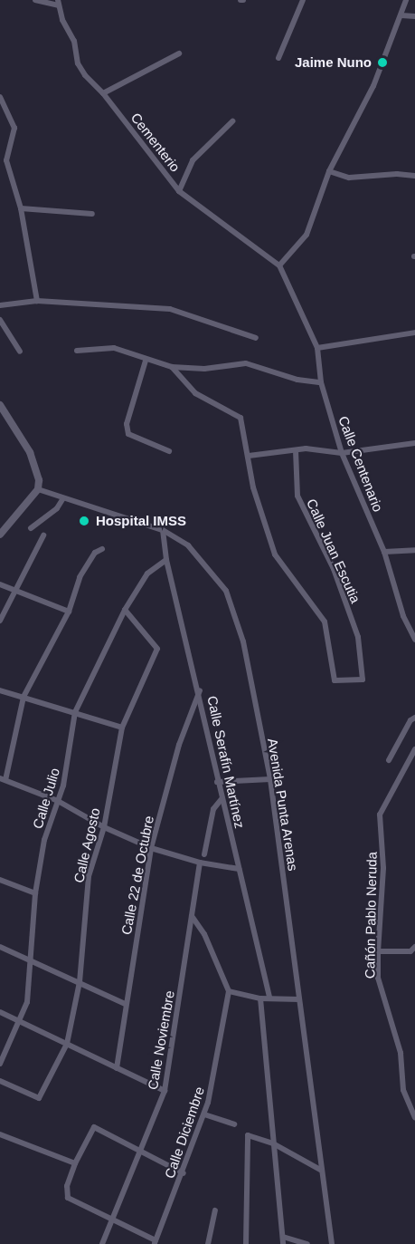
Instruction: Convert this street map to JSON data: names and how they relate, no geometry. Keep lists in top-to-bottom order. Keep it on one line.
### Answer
{"streets":{"street":["Cementerio","Calle Centenario","Calle Juan Escutia","Calle Serafín Martínez","Calle Julio","Avenida Punta Arenas","Calle Agosto","Calle 22 de Octubre","Cañón Pablo Neruda","Calle Noviembre","Calle Diciembre"]},"crossings":[["Cementerio","Calle Centenario"],["Calle Serafín Martínez","Calle Julio"],["Calle Serafín Martínez","Avenida Punta Arenas"],["Calle Serafín Martínez","Calle 22 de Octubre"],["Calle Julio","Calle Agosto"]],"places":["Jaime Nuno","Hospital IMSS"]}
